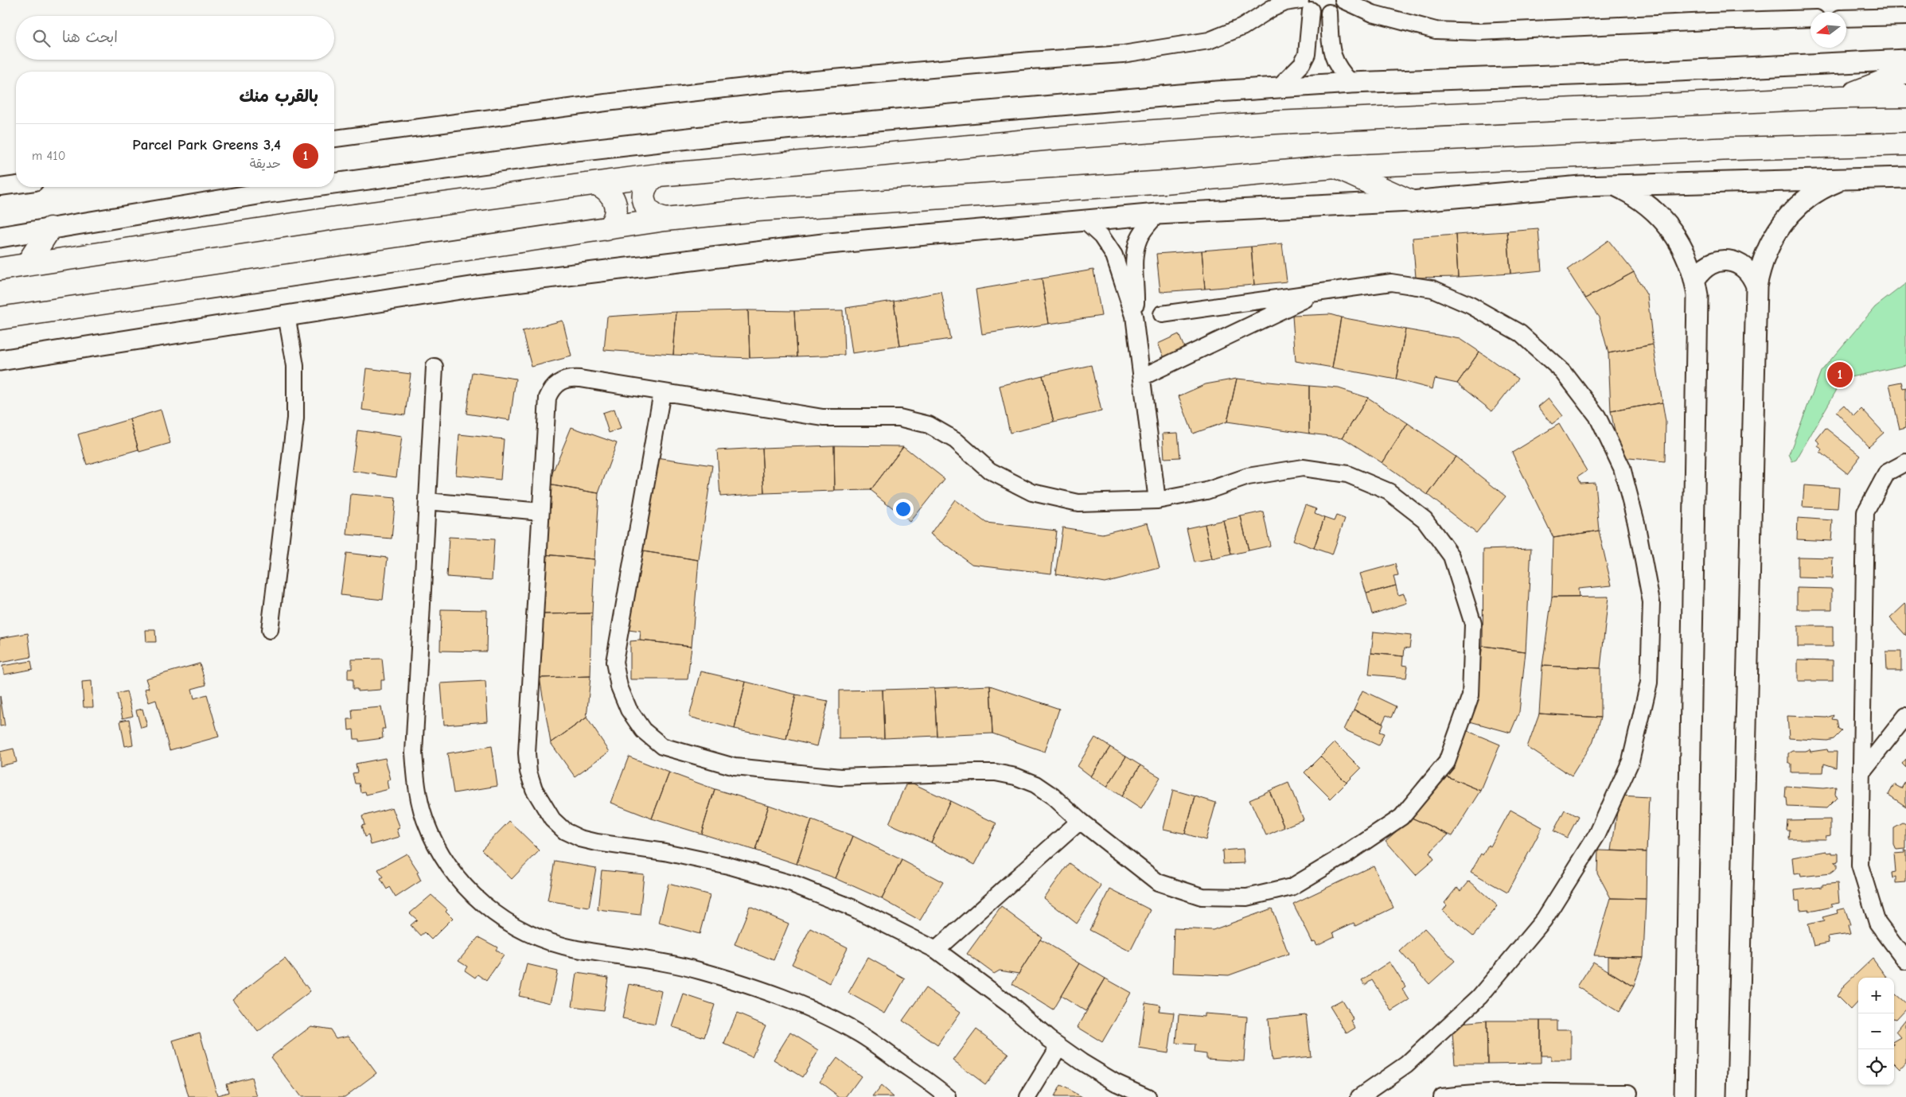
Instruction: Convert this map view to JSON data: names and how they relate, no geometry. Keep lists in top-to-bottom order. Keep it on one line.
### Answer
{"north":"left","page":{"search":"ابحث هنا","heading":"بالقرب منك","list":[{"mark":"1","name":"Parcel Park Greens 3,4","note":"حديقة","value":"410 m"}],"pins":"1","map_buttons":["+","−"]}}
